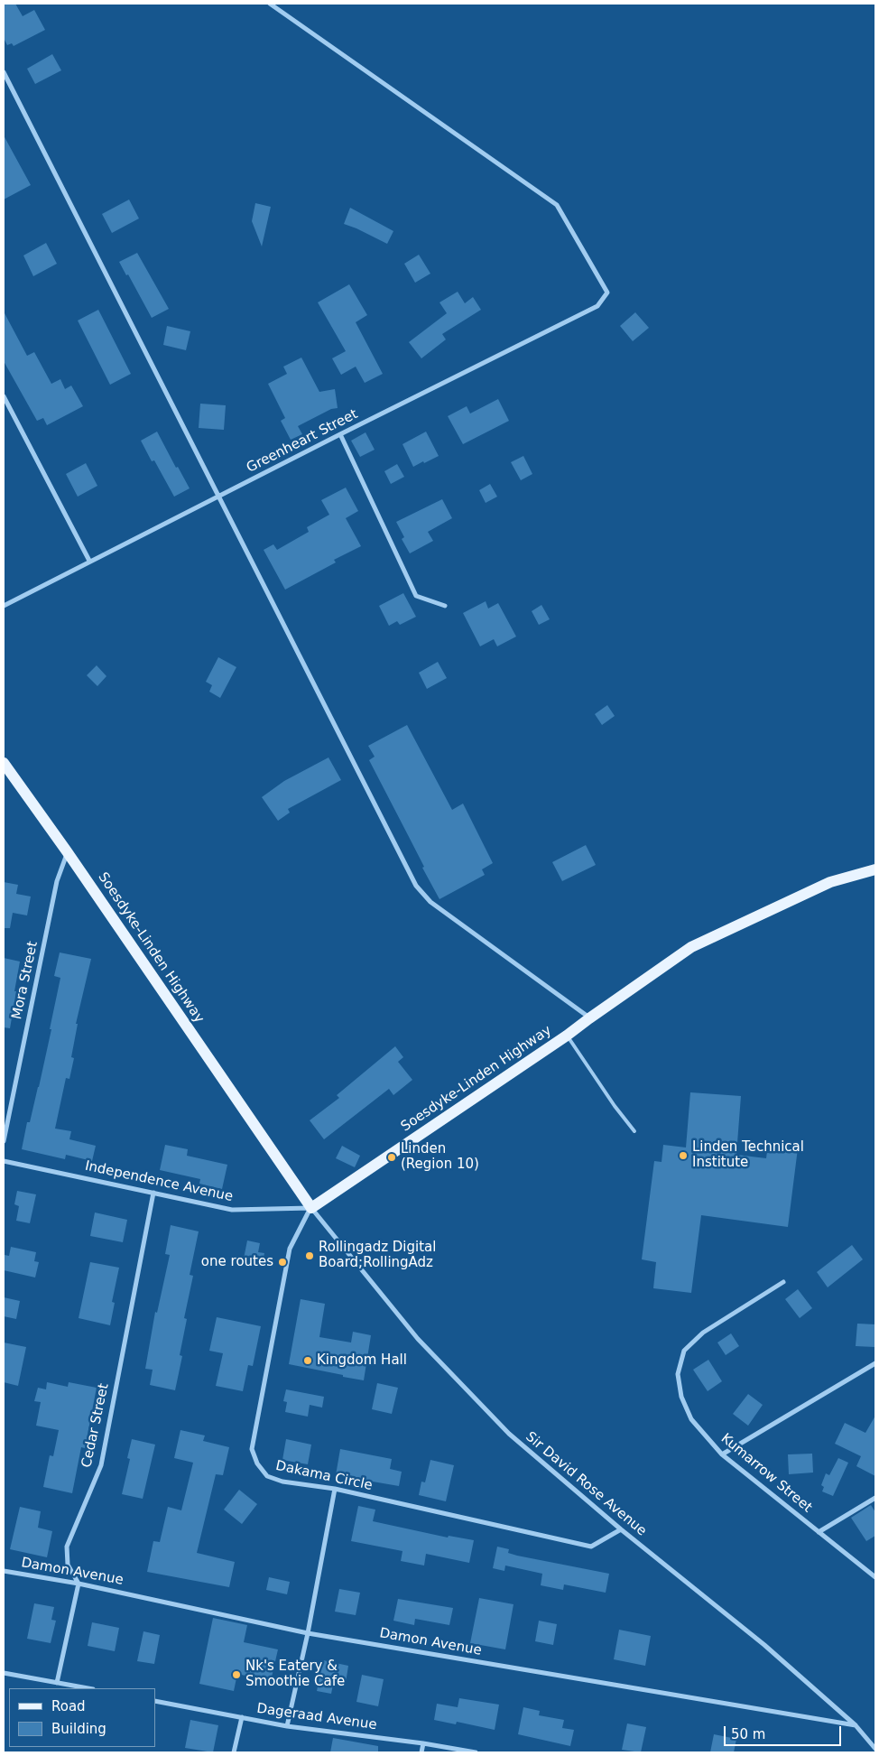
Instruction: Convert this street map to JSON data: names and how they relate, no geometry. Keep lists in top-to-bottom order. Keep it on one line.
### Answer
{"streets":{"main road":["Soesdyke-Linden Highway"],"street":["Greenheart Street","Mora Street","Independence Avenue","Cedar Street","Kumarrow Street","Dakama Circle","Sir David Rose Avenue","Damon Avenue","Dageraad Avenue"]},"crossings":[["Soesdyke-Linden Highway","Mora Street"],["Soesdyke-Linden Highway","Independence Avenue"],["Soesdyke-Linden Highway","Dakama Circle"],["Soesdyke-Linden Highway","Sir David Rose Avenue"],["Independence Avenue","Cedar Street"],["Independence Avenue","Dakama Circle"],["Independence Avenue","Sir David Rose Avenue"],["Cedar Street","Damon Avenue"],["Dakama Circle","Sir David Rose Avenue"],["Sir David Rose Avenue","Damon Avenue"]],"places":["Linden Technical Institute","Linden (Region 10)","Rollingadz Digital Board;RollingAdz","one routes","Kingdom Hall","Nk's Eatery & Smoothie Cafe"],"legend":["Road","Building"],"scale_bar":"50 m"}
